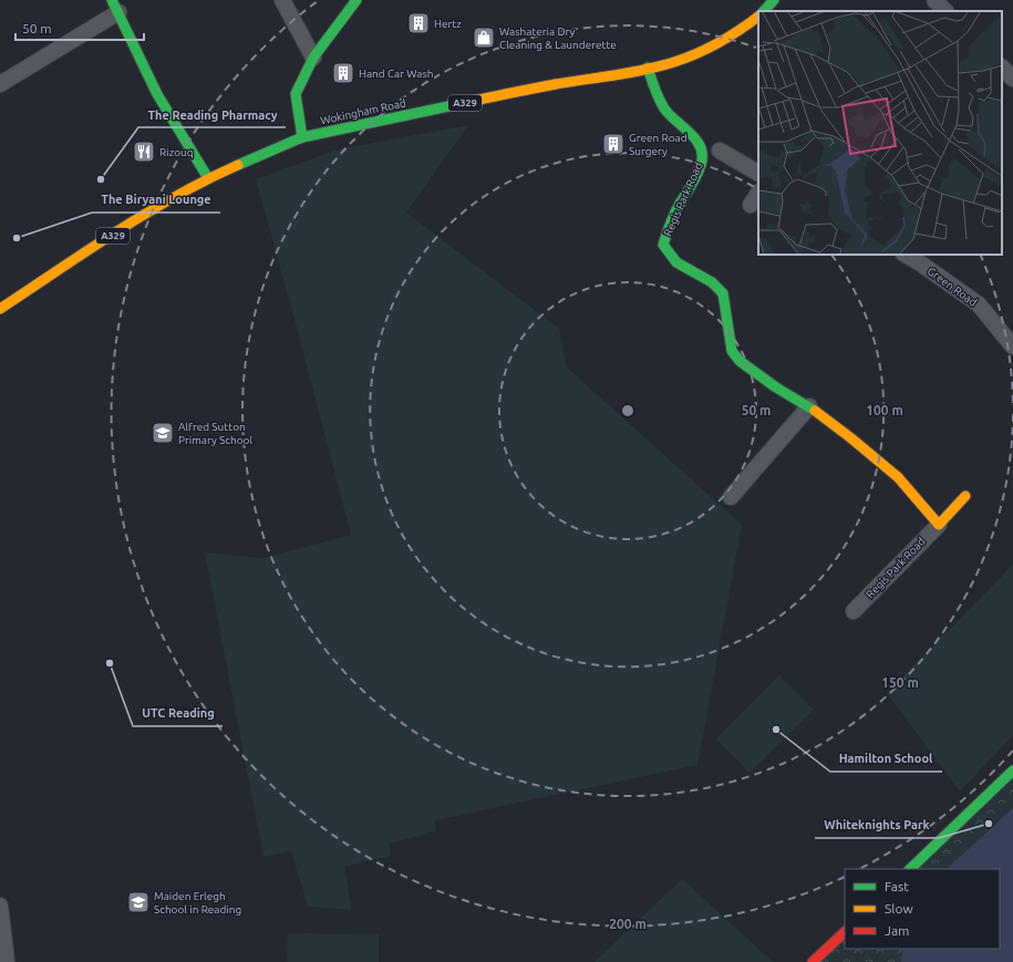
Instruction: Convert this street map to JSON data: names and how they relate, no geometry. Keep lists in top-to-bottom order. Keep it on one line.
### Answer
{"streets":{"street":["A329","Wokingham Road","Regis Park Road","Green Road"]},"crossings":[["Wokingham Road","Regis Park Road"]],"places":{"building":["Hertz","Hand Car Wash","Green Road Surgery"],"shop":["Washateria Dry Cleaning & Launderette"],"restaurant":["Rizouq"],"other":["The Reading Pharmacy","The Biryani Lounge","UTC Reading","Hamilton School","Whiteknights Park"],"school or university":["Alfred Sutton Primary School","Maiden Erlegh School in Reading"]},"legend":["Fast","Slow","Jam"],"scale_bar":"50 m","rings":["50 m","100 m","150 m","200 m"]}
